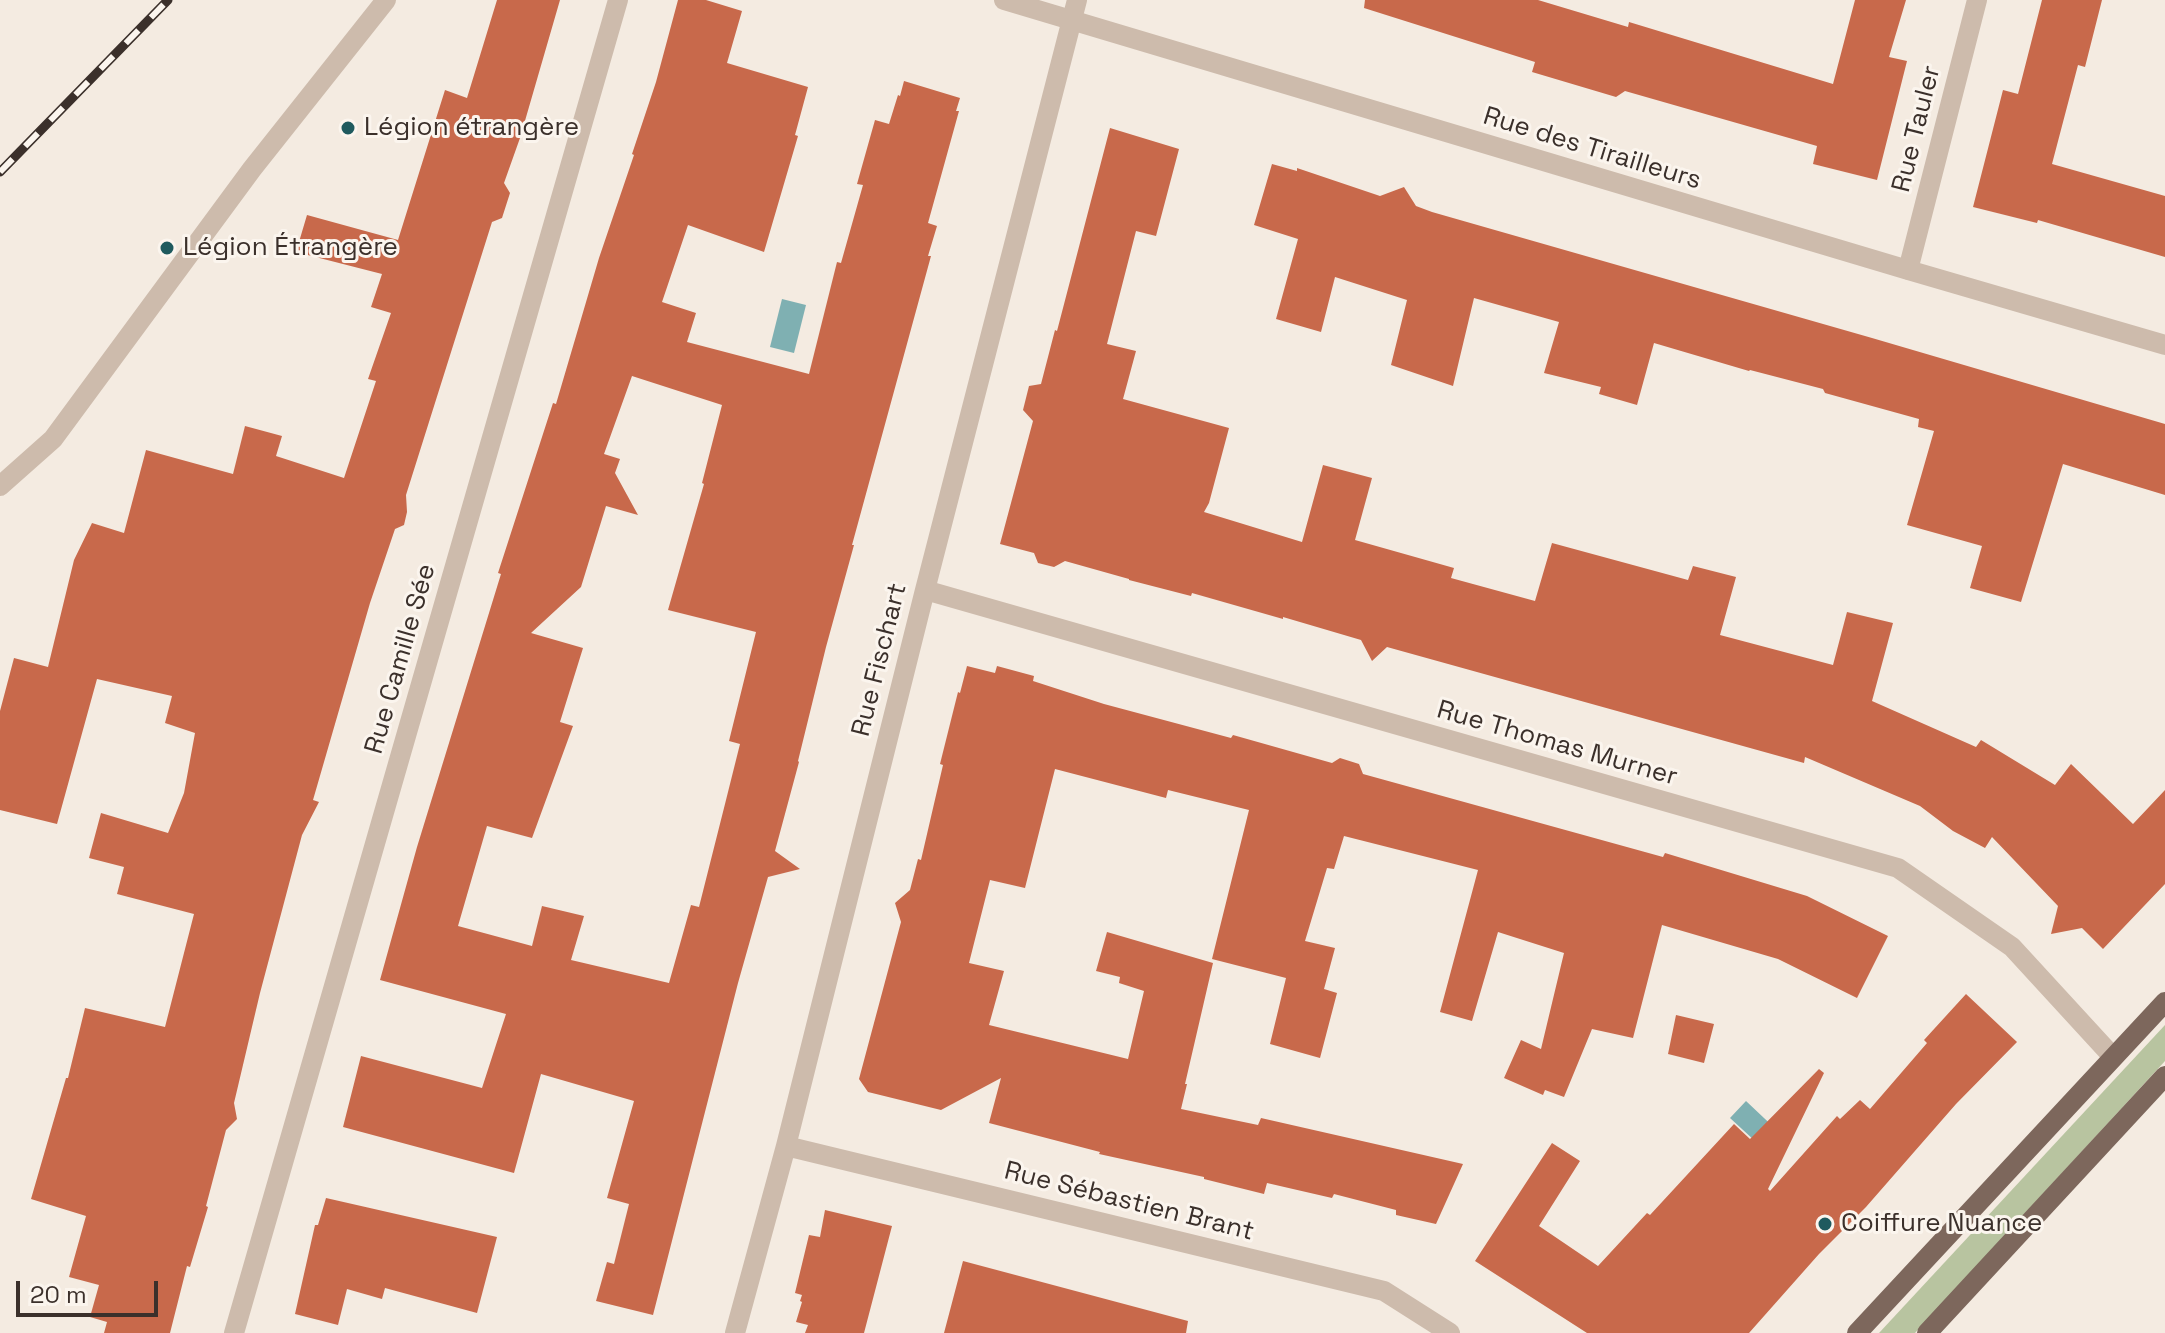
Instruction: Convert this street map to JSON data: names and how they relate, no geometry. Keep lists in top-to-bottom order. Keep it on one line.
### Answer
{"streets":{"street":["Rue Tauler","Rue des Tirailleurs","Rue Camille Sée","Rue Fischart","Rue Thomas Murner","Rue Sébastien Brant"]},"crossings":[["Rue Tauler","Rue des Tirailleurs"],["Rue des Tirailleurs","Rue Fischart"],["Rue Fischart","Rue Thomas Murner"],["Rue Fischart","Rue Sébastien Brant"]],"places":["Légion étrangère","Légion Étrangère","Coiffure Nuance"],"scale_bar":"20 m"}
